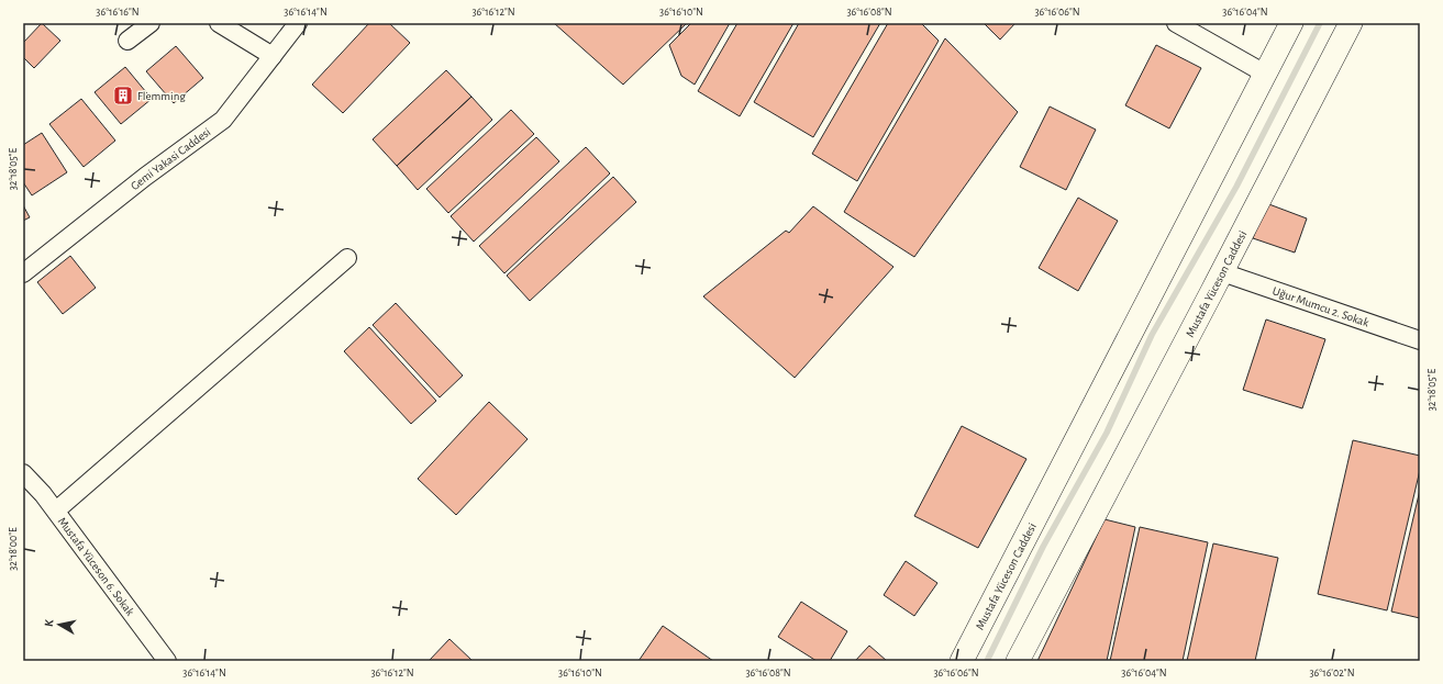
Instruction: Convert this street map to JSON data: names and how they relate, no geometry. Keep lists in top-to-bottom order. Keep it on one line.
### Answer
{"streets":{"street":["Gemi Yakasi Caddesi","Mustafa Yüceson Caddesi","Uğur Mumcu 2. Sokak","Mustafa Yüceson 6. Sokak"]},"crossings":[["Mustafa Yüceson Caddesi","Uğur Mumcu 2. Sokak"]],"places":{"building":["Flemming"]},"north":"left","coordinates":["36°16'16\"N","36°16'14\"N","36°16'12\"N","36°16'10\"N","36°16'08\"N","36°16'06\"N","36°16'04\"N","32°18'05\"E","32°18'00\"E","36°16'02\"N"]}
